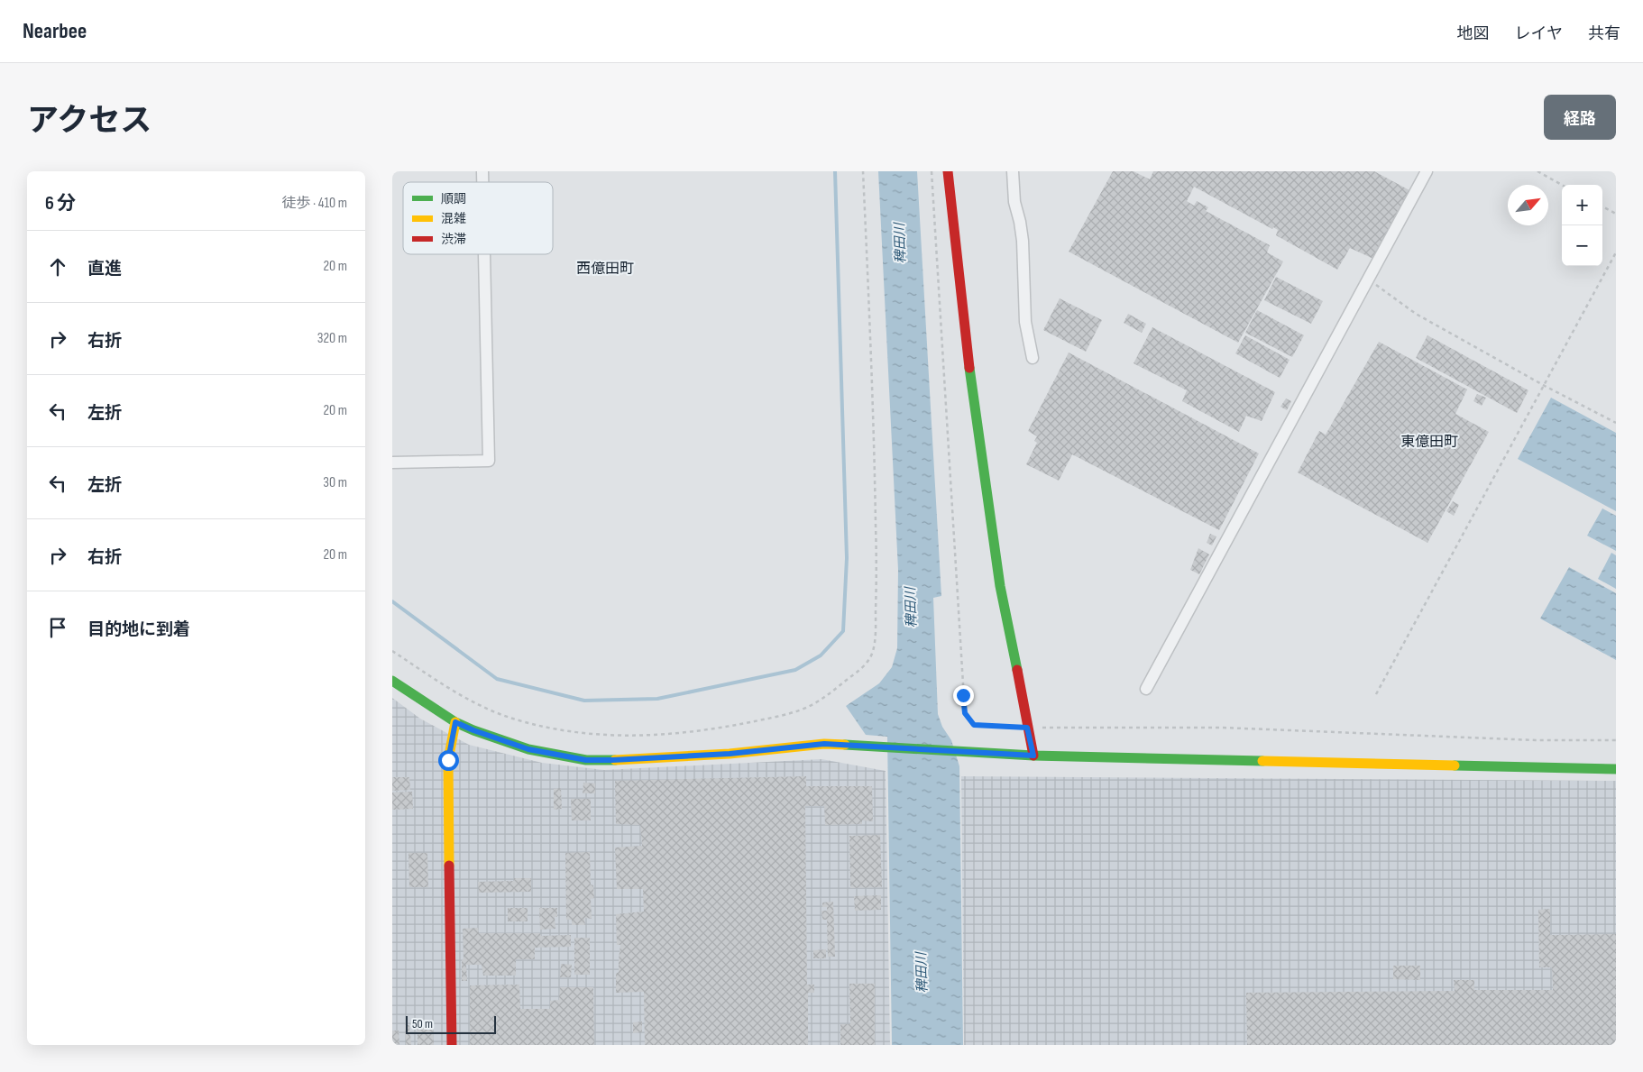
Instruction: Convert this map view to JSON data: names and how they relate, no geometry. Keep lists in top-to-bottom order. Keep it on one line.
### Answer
{"districts":["西億田町","東億田町"],"water":["稗田川"],"legend":["順調","混雑","渋滞"],"scale_bar":"50 m","north":"top right","page":{"header":"Nearbee","nav":["地図","レイヤ","共有"],"title":"アクセス","buttons":"経路","heading":["6 分","徒歩 · 410 m"],"map_buttons":["+","−"],"list":[["直進","20 m"],["右折","320 m"],["左折","20 m"],["左折","30 m"],["右折","20 m"],"目的地に到着"],"scale":"50 m"}}
